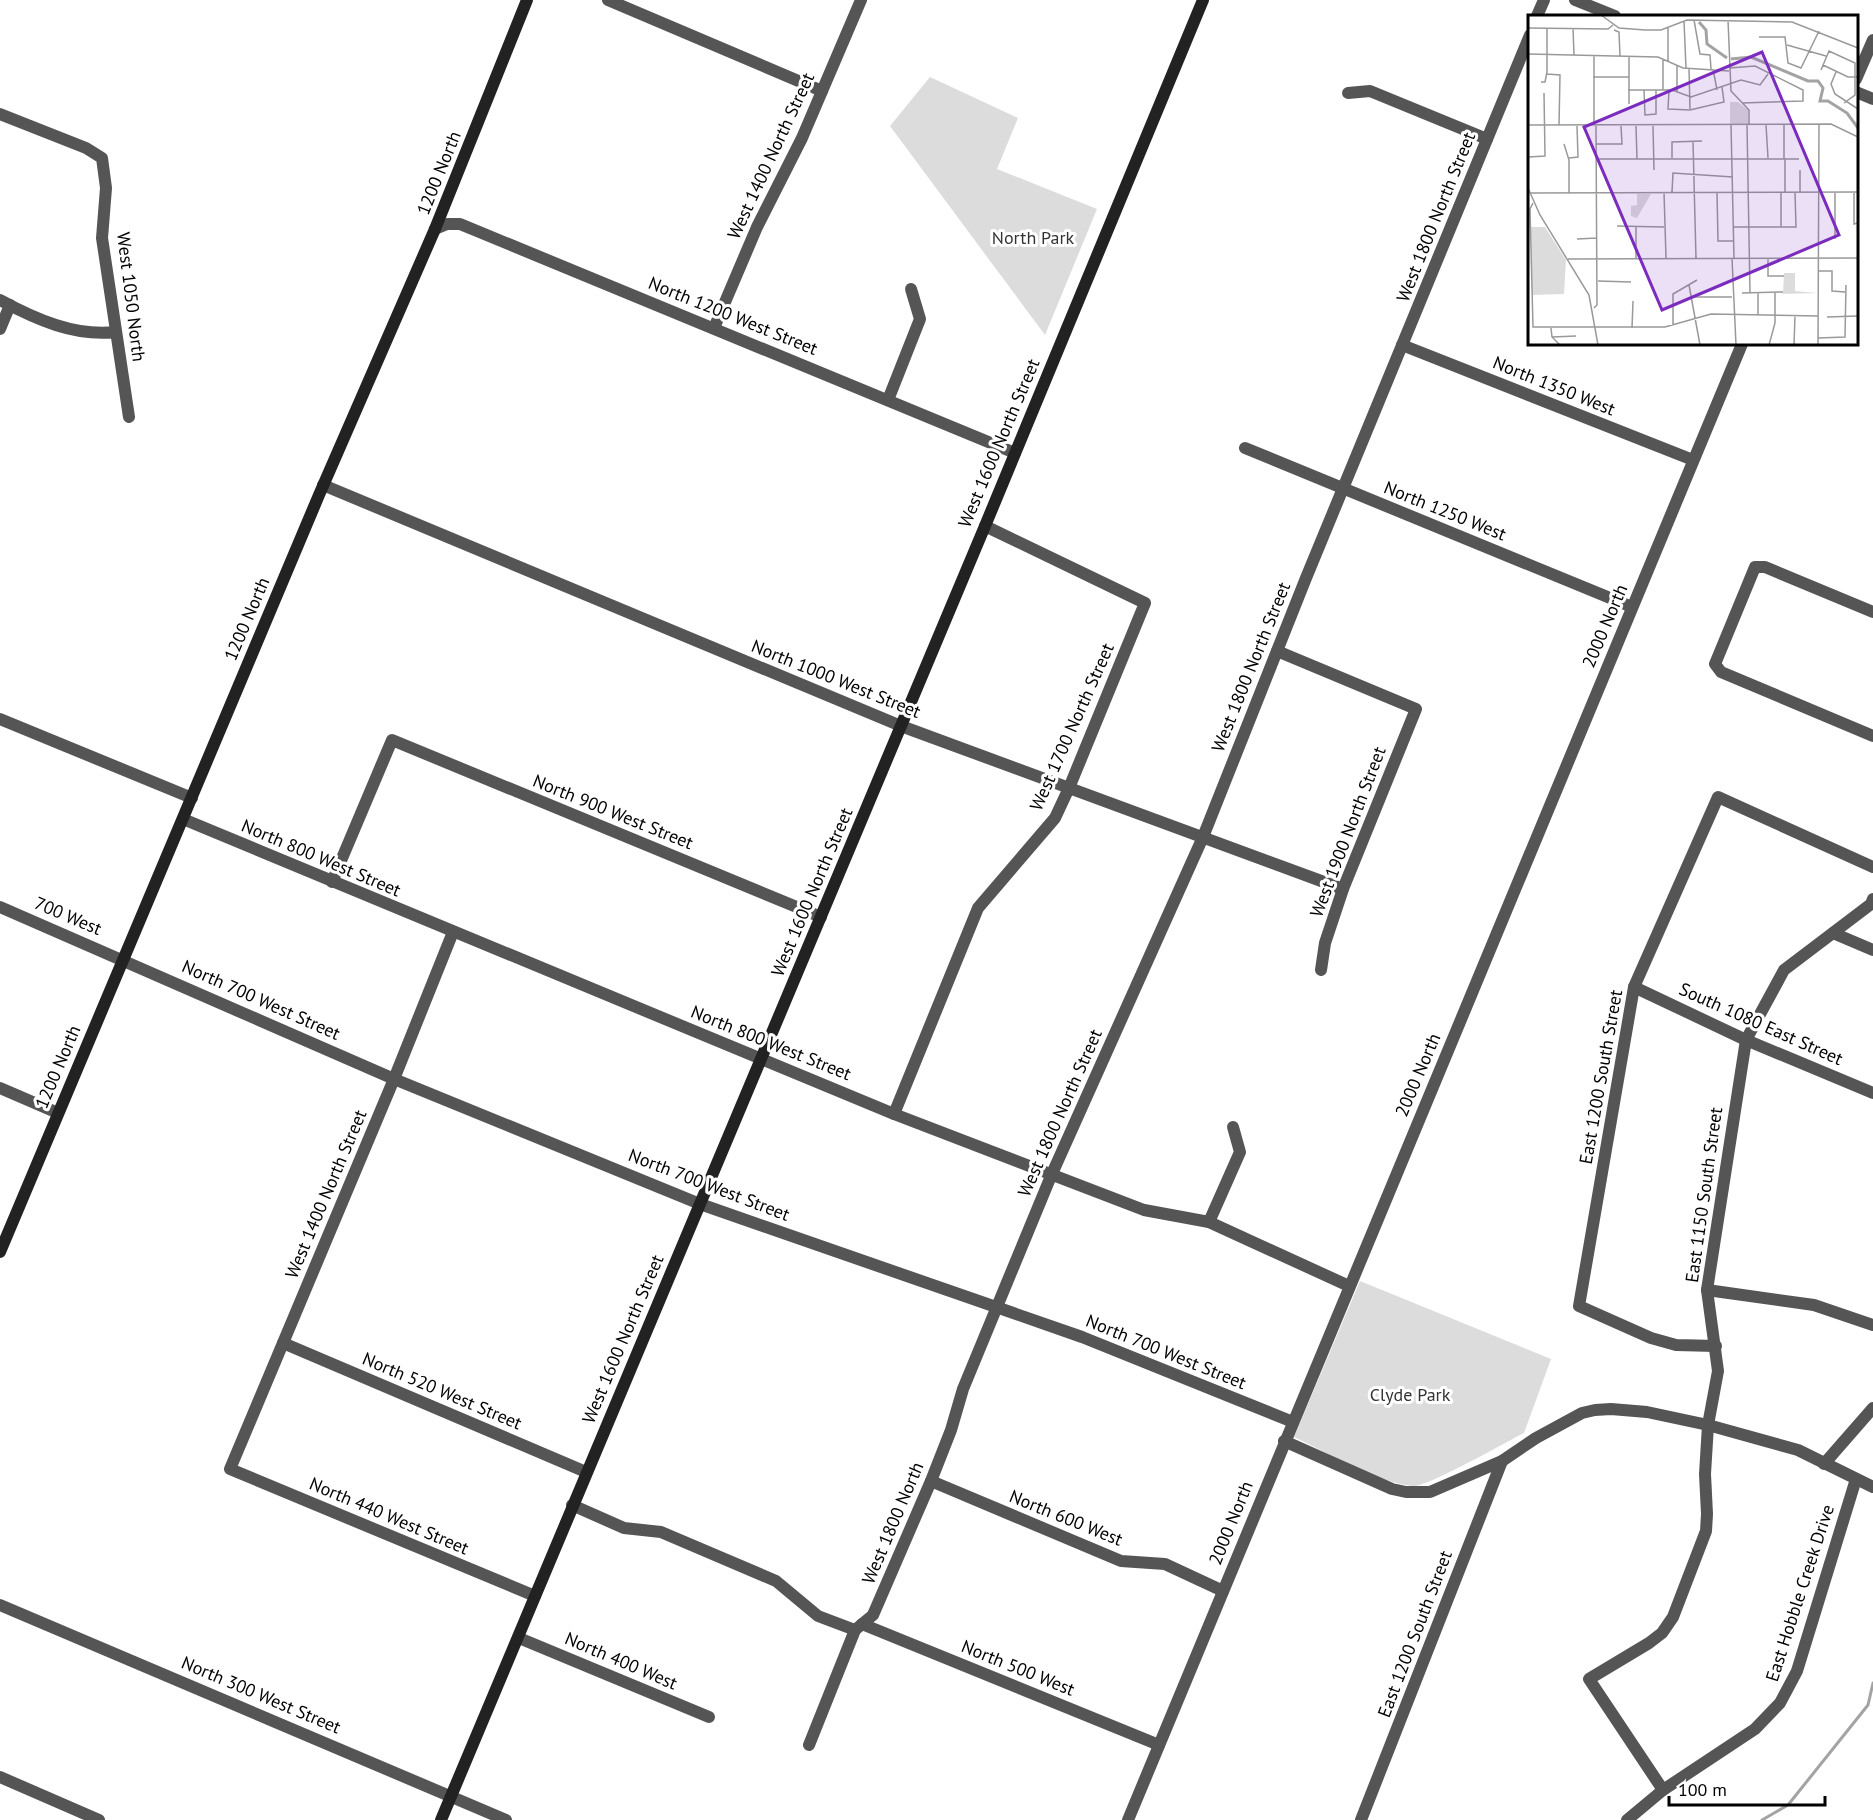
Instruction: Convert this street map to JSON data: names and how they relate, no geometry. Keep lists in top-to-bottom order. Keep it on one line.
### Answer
{"streets":{"street":["West 1400 North Street","1200 North","West 1800 North Street","West 1050 North","North 1200 West Street","North 1350 West","West 1600 North Street","North 1250 West","2000 North","North 1000 West Street","West 1700 North Street","North 900 West Street","West 1900 North Street","North 800 West Street","700 West","North 700 West Street","South 1080 East Street","East 1200 South Street","East 1150 South Street","North 520 West Street","North 440 West Street","North 600 West","West 1800 North","East Hobble Creek Drive","North 400 West","North 500 West","North 300 West Street"]},"crossings":[["West 1400 North Street","North 1200 West Street"],["West 1400 North Street","North 800 West Street"],["West 1400 North Street","North 700 West Street"],["West 1400 North Street","North 520 West Street"],["West 1400 North Street","North 440 West Street"],["1200 North","North 1200 West Street"],["1200 North","North 1000 West Street"],["1200 North","North 800 West Street"],["1200 North","700 West"],["1200 North","North 700 West Street"],["West 1800 North Street","North 1350 West"],["West 1800 North Street","North 1250 West"],["West 1800 North Street","North 1000 West Street"],["West 1800 North Street","West 1900 North Street"],["West 1800 North Street","North 800 West Street"],["West 1800 North Street","North 700 West Street"],["West 1800 North Street","West 1800 North"],["North 1200 West Street","West 1600 North Street"],["North 1350 West","2000 North"],["West 1600 North Street","North 1000 West Street"],["West 1600 North Street","West 1700 North Street"],["West 1600 North Street","North 900 West Street"],["West 1600 North Street","North 800 West Street"],["West 1600 North Street","North 700 West Street"],["West 1600 North Street","North 520 West Street"],["West 1600 North Street","North 440 West Street"],["West 1600 North Street","North 400 West"],["West 1600 North Street","North 500 West"],["West 1600 North Street","North 300 West Street"],["North 1250 West","2000 North"],["2000 North","North 800 West Street"],["2000 North","North 700 West Street"],["2000 North","North 600 West"],["2000 North","North 500 West"],["North 1000 West Street","West 1700 North Street"],["North 1000 West Street","West 1900 North Street"],["West 1700 North Street","North 800 West Street"],["North 900 West Street","North 800 West Street"],["700 West","North 700 West Street"],["North 700 West Street","West 1800 North"],["South 1080 East Street","East 1200 South Street"],["South 1080 East Street","East 1150 South Street"],["East 1200 South Street","East 1150 South Street"],["East 1150 South Street","East Hobble Creek Drive"],["North 600 West","West 1800 North"],["West 1800 North","North 500 West"]],"parks":["North Park","Clyde Park"],"scale_bar":"100 m"}
